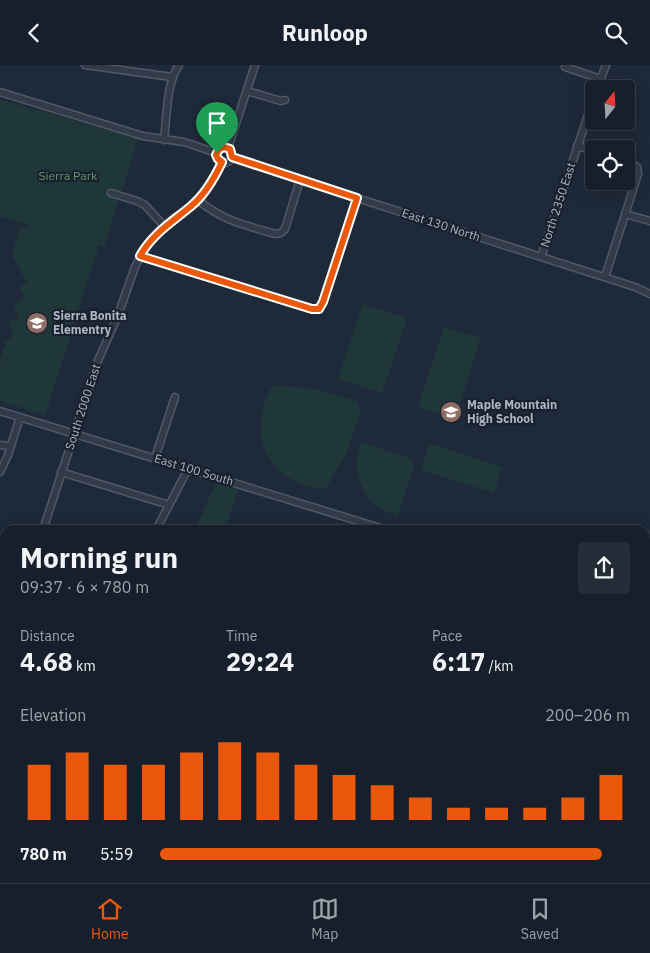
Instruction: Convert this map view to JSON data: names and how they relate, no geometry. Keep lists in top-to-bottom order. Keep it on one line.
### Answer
{"streets":{"street":["North 2350 East","East 130 North","South 2000 East","East 100 South"]},"crossings":[["North 2350 East","East 130 North"],["East 130 North","South 2000 East"],["South 2000 East","East 100 South"]],"parks":["Sierra Park"],"places":{"school or university":["Sierra Bonita Elementry","Maple Mountain High School"]},"north":"top","page":{"header":"Runloop","heading":["Morning run","09:37 · 6 × 780 m"],"stats":[["Distance","4.68 km"],["Time","29:24"],["Pace","6:17 /km"]],"chart":["Elevation","200–206 m"],"list":[{"name":"780 m","note":"5:59"}],"tabs":["Home","Map","Saved"]}}
